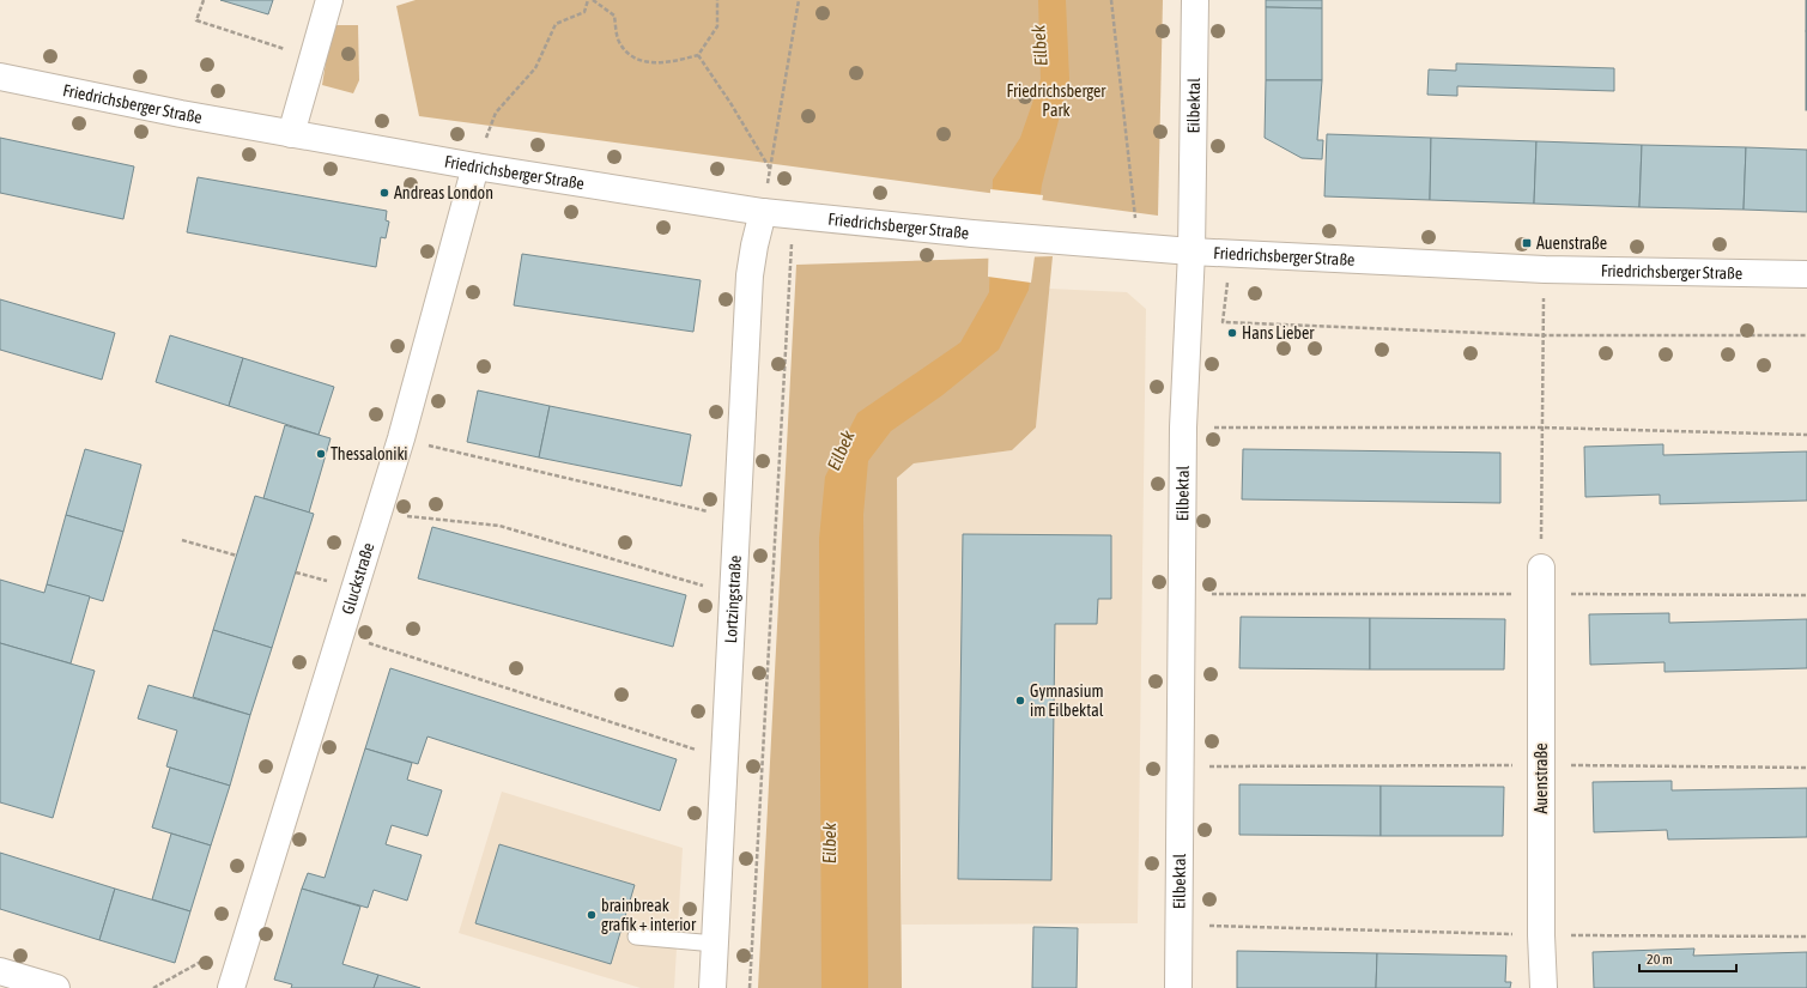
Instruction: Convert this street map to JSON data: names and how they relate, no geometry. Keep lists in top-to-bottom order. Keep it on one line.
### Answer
{"streets":{"street":["Friedrichsberger Straße","Eilbektal","Gluckstraße","Lortzingstraße","Auenstraße"]},"crossings":[["Friedrichsberger Straße","Eilbektal"],["Friedrichsberger Straße","Gluckstraße"],["Friedrichsberger Straße","Lortzingstraße"]],"water":["Eilbek"],"parks":["Friedrichsberger Park"],"places":{"other":["Andreas London","Hans Lieber","Thessaloniki","Gymnasium im Eilbektal","brainbreak grafik + interior"],"transit":["Auenstraße"]},"scale_bar":"20 m"}
